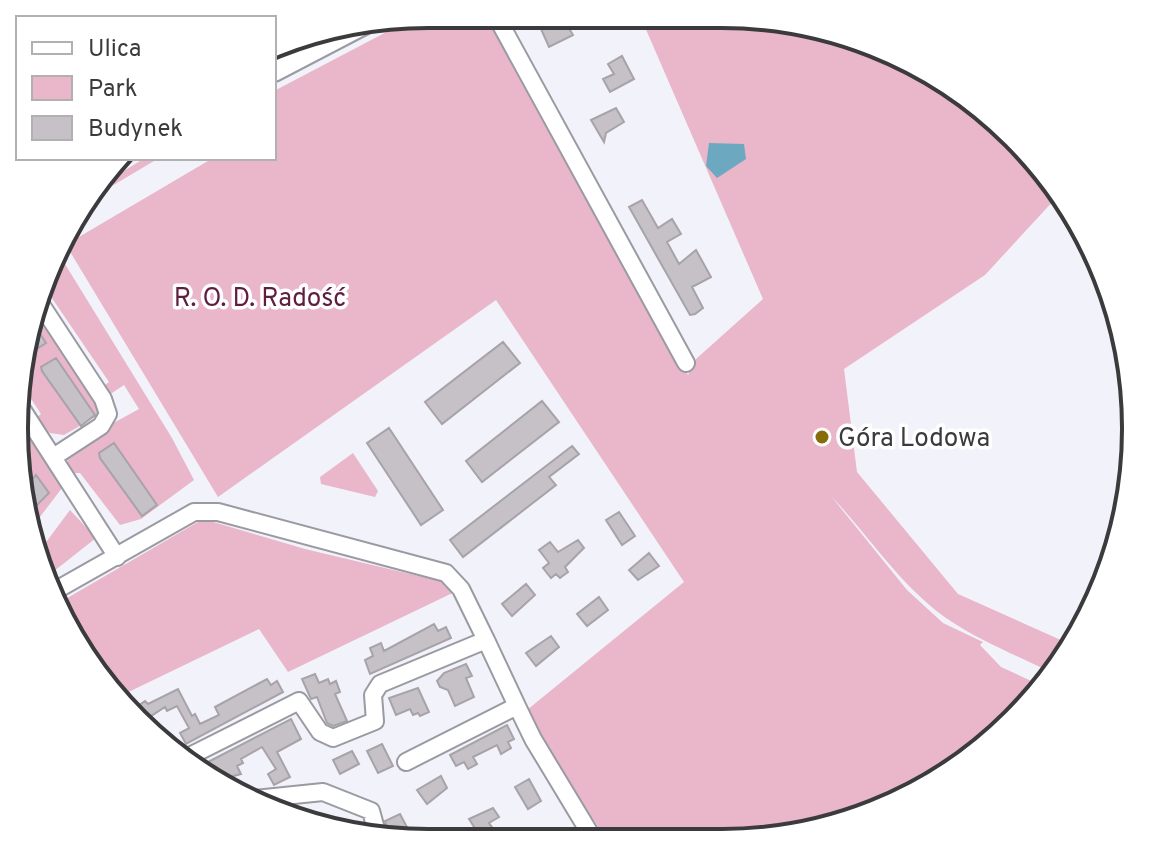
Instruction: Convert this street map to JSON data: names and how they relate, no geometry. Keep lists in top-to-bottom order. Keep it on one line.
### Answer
{"parks":["R. O. D. Radość"],"places":["Góra Lodowa"],"legend":["Ulica","Park","Budynek"]}
